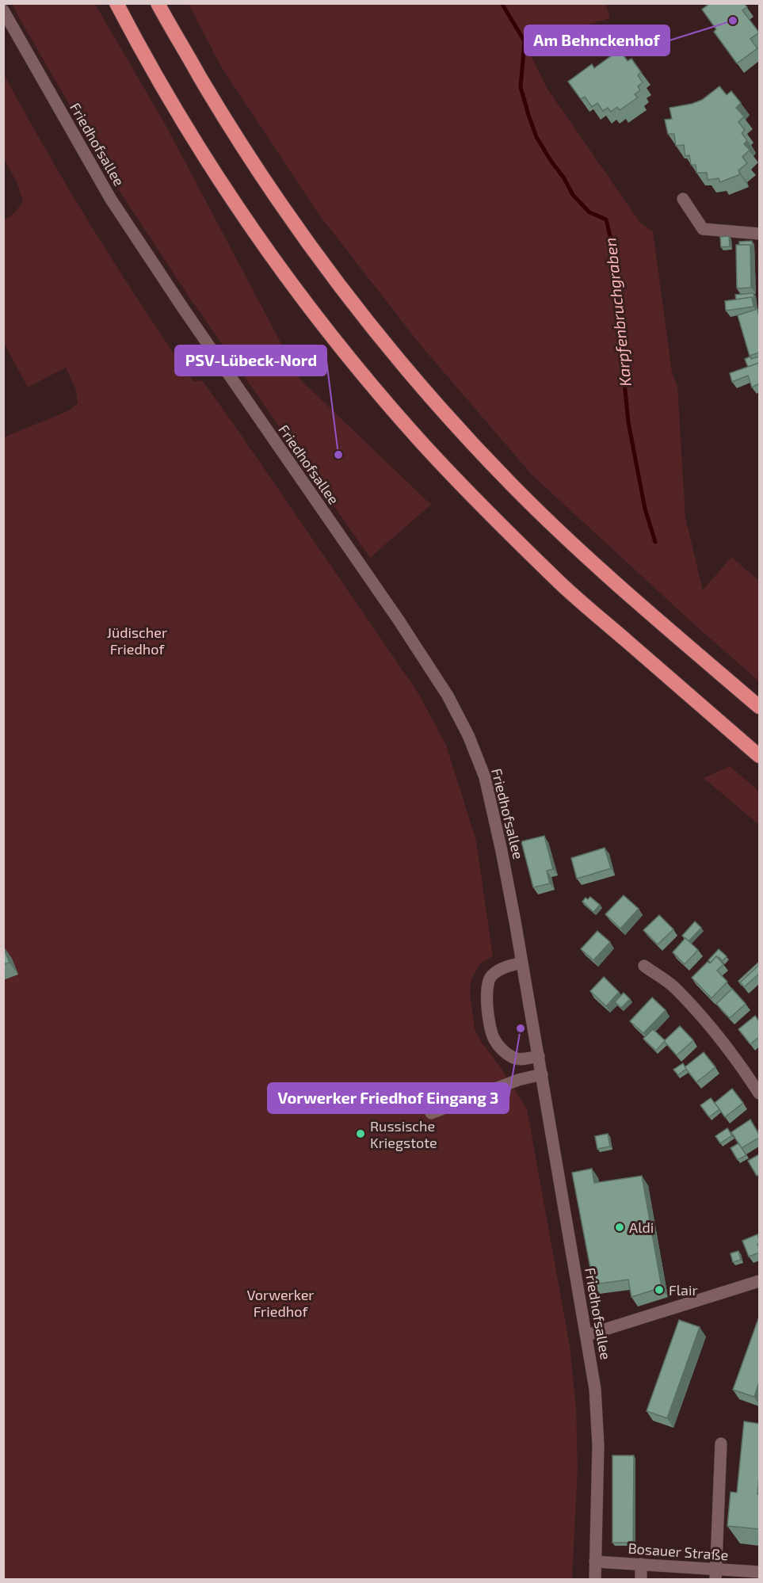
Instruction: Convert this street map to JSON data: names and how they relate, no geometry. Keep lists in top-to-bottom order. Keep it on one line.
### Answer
{"streets":{"street":["Friedhofsallee","Bosauer Straße"]},"crossings":[["Friedhofsallee","Bosauer Straße"]],"water":["Karpfenbruchgraben"],"parks":["Jüdischer Friedhof","Vorwerker Friedhof"],"places":["Am Behnckenhof","PSV-Lübeck-Nord","Vorwerker Friedhof Eingang 3","Russische Kriegstote","Aldi","Flair"]}
